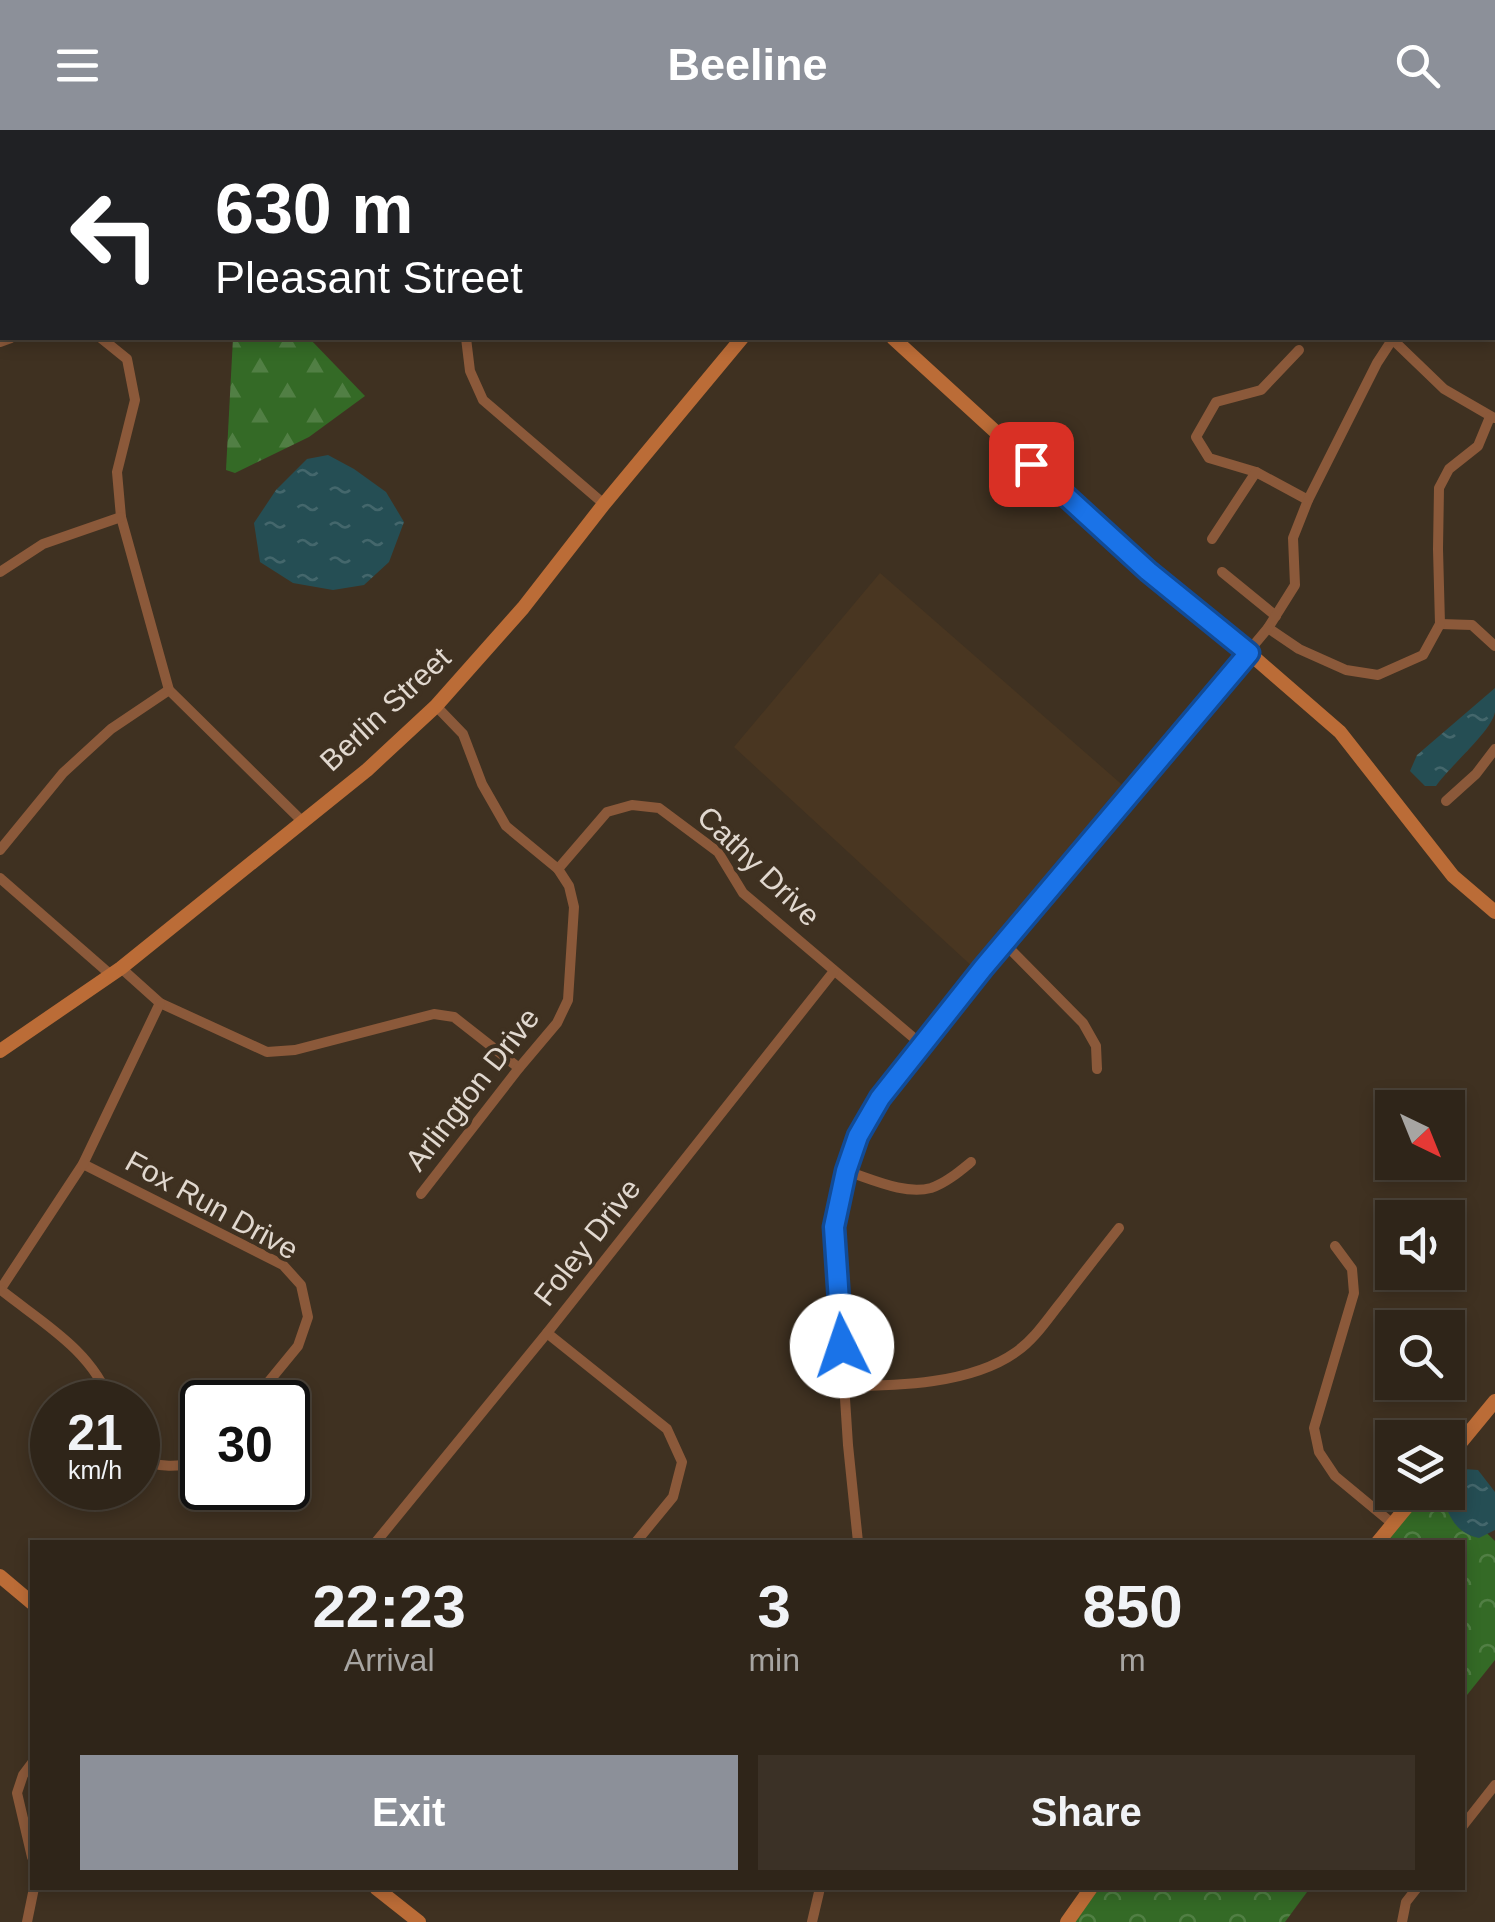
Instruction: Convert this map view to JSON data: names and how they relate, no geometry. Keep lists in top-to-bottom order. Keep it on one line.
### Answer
{"streets":{"street":["Berlin Street","Cathy Drive","Arlington Drive","Fox Run Drive","Foley Drive"]},"crossings":[["Cathy Drive","Arlington Drive"],["Cathy Drive","Foley Drive"]],"north":"bottom right","page":{"header":"Beeline","turn":["630 m","Pleasant Street"],"speed":"21 km/h","limit":"30","eta":["22:23","Arrival","3","min","850","m"],"buttons":["Exit","Share"]}}
